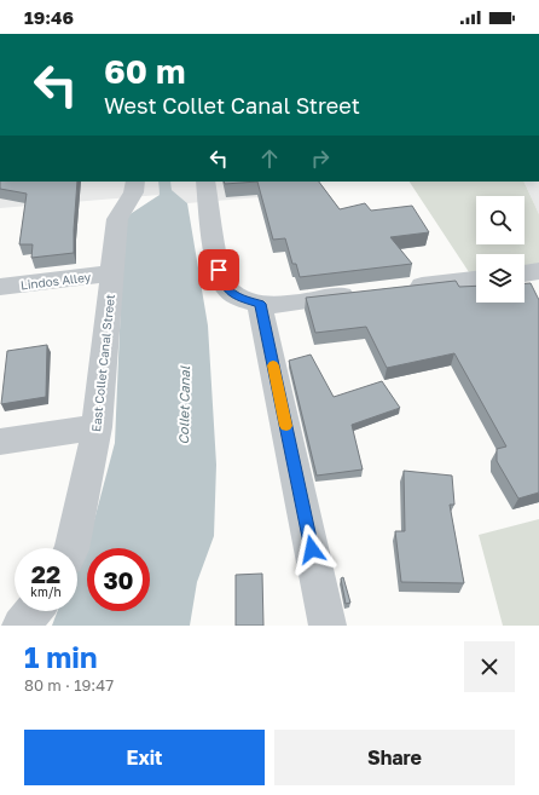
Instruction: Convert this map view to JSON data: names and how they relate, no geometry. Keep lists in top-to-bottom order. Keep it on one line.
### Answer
{"streets":{"street":["Lindos Alley","East Collet Canal Street"]},"crossings":[["Lindos Alley","East Collet Canal Street"]],"water":["Collet Canal"],"page":{"status":"19:46","turn":["60 m","West Collet Canal Street"],"speed":"22 km/h","limit":"30","heading":["1 min","80 m · 19:47"],"buttons":["Exit","Share"]}}
